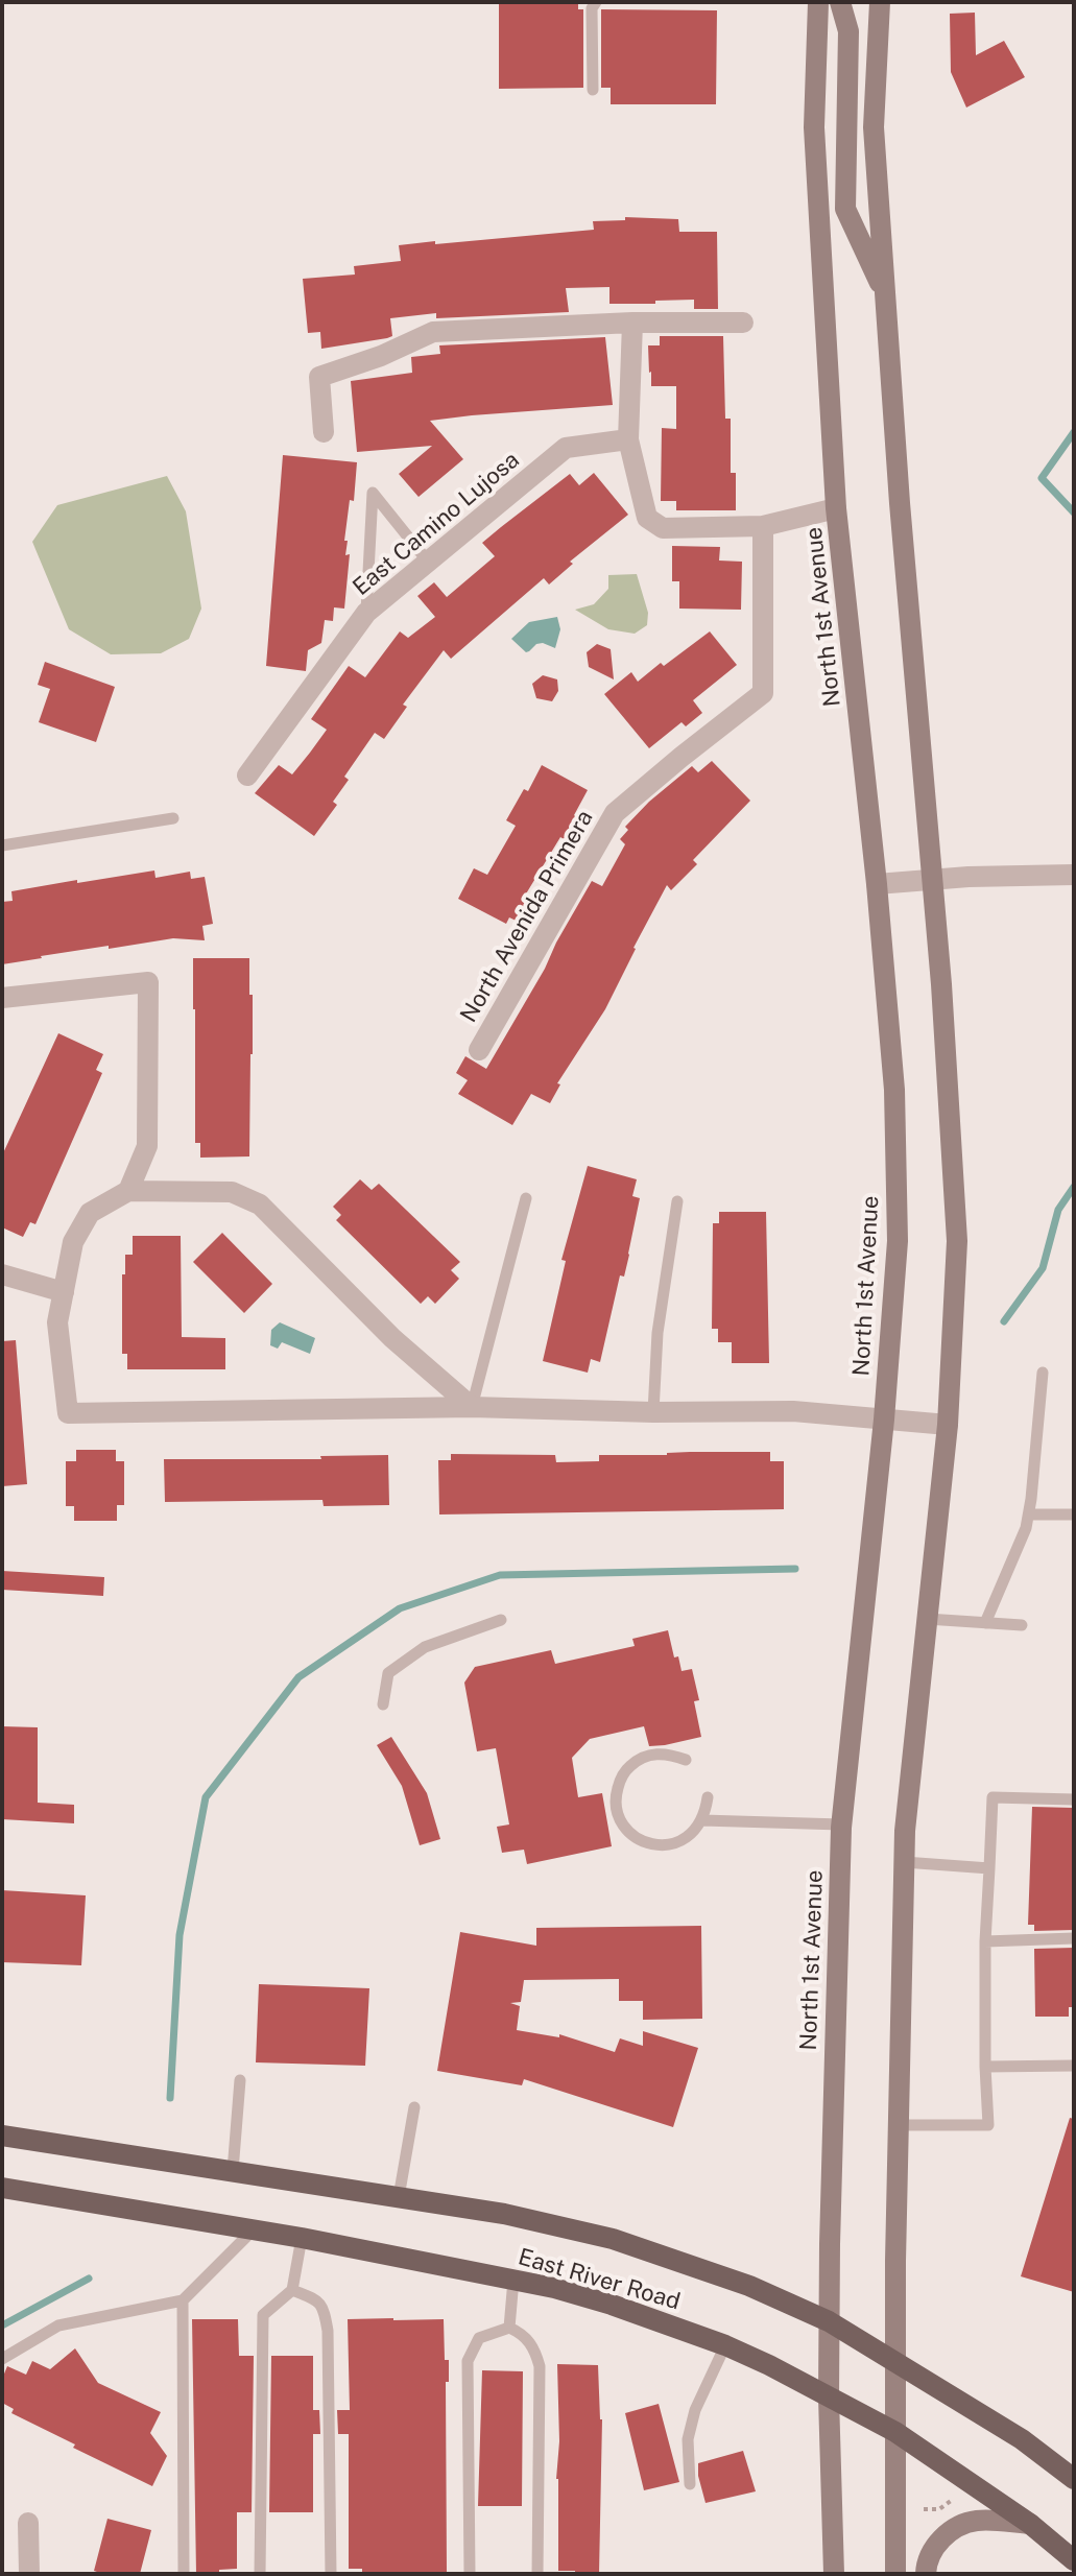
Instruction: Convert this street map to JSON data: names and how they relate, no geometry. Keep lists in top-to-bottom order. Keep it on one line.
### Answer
{"streets":{"main road":["North 1st Avenue","East River Road"],"street":["East Camino Lujosa","North Avenida Primera"]},"crossings":[["North 1st Avenue","East River Road"]]}
